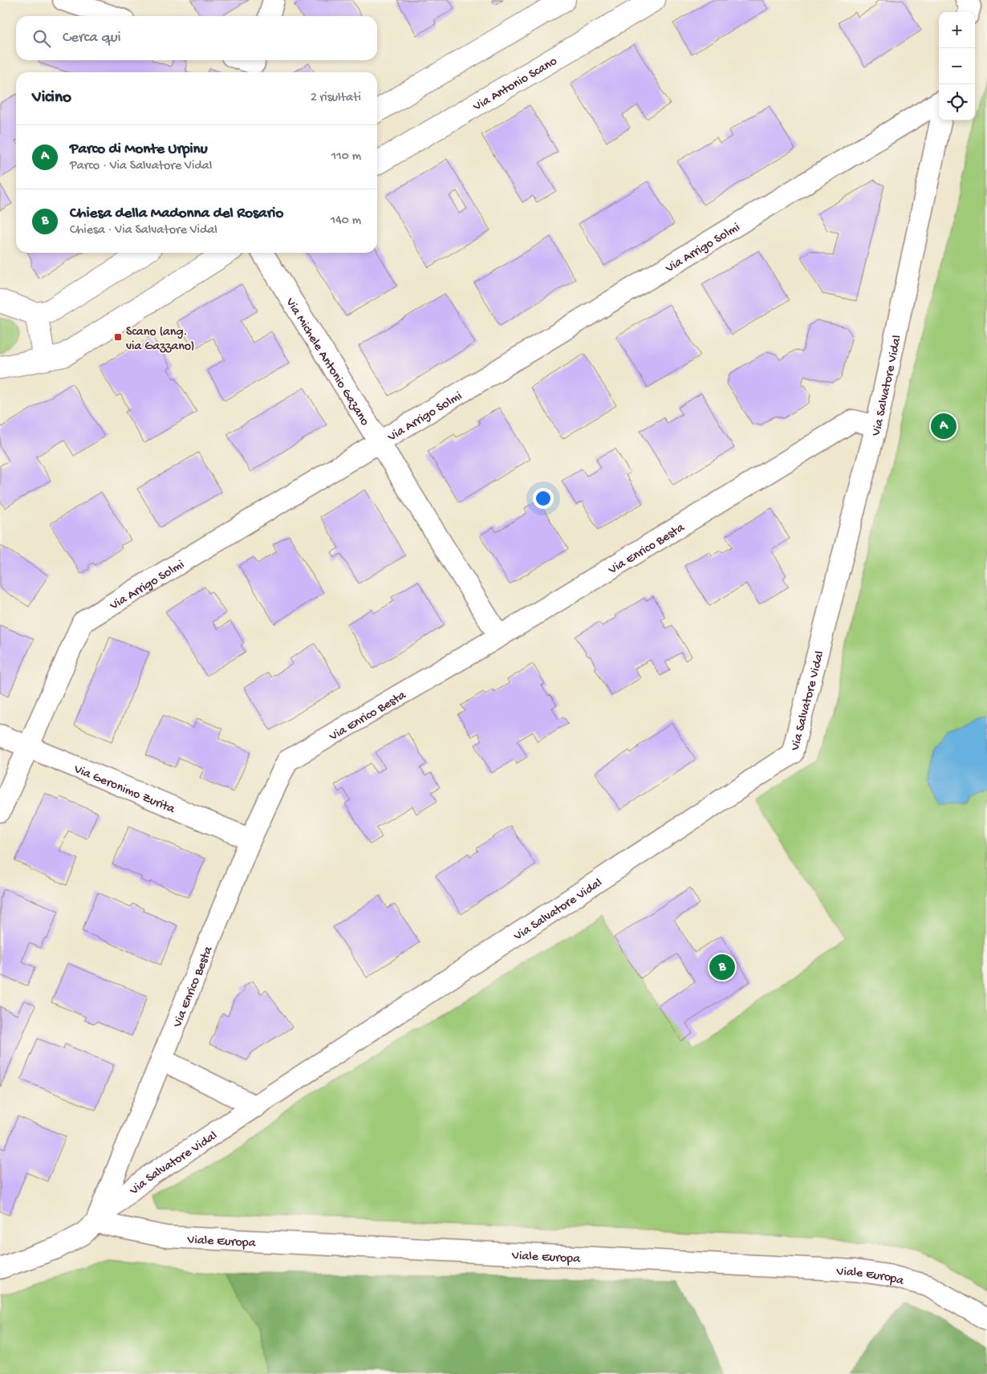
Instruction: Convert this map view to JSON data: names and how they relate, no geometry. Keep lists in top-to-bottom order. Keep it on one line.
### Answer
{"streets":{"street":["Via Antonio Scano","Via Arrigo Solmi","Via Michele Antonio Gazano","Via Salvatore Vidal","Via Enrico Besta","Via Geronimo Zurita","Viale Europa"]},"crossings":[["Via Arrigo Solmi","Via Michele Antonio Gazano"],["Via Arrigo Solmi","Via Geronimo Zurita"],["Via Michele Antonio Gazano","Via Enrico Besta"],["Via Salvatore Vidal","Via Enrico Besta"],["Via Salvatore Vidal","Viale Europa"],["Via Enrico Besta","Via Geronimo Zurita"],["Via Enrico Besta","Viale Europa"]],"places":{"transit":["Scano (ang. via Gazzano)"]},"page":{"map_buttons":["+","−"],"search":"Cerca qui","heading":["Vicino","2 risultati"],"list":[{"mark":"A","name":"Parco di Monte Urpinu","note":"Parco · Via Salvatore Vidal","value":"110 m"},{"mark":"B","name":"Chiesa della Madonna del Rosario","note":"Chiesa · Via Salvatore Vidal","value":"140 m"}],"pins":["A","B"]}}
